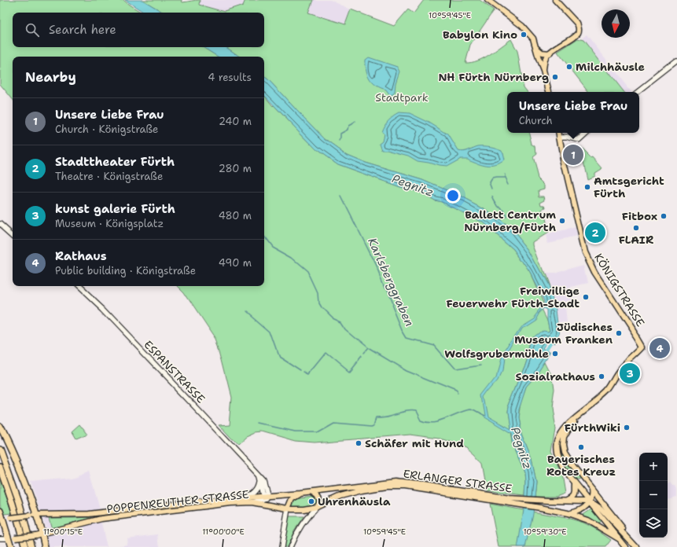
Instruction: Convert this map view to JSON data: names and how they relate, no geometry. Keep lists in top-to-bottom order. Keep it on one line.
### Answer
{"streets":{"main road":["KÖNIGSTRASSE","ERLANGER STRASSE","POPPENREUTHER STRASSE"],"street":["ESPANSTRASSE"]},"crossings":[["ERLANGER STRASSE","POPPENREUTHER STRASSE"]],"water":["Pegnitz","Karlsberggraben"],"parks":["Stadtpark"],"places":["Babylon Kino","Milchhäusle","NH Fürth Nürnberg","Amtsgericht Fürth","Fitbox","Ballett Centrum Nürnberg/Fürth","FLAIR","Freiwillige Feuerwehr Fürth-Stadt","Jüdisches Museum Franken","Wolfsgrubermühle","Sozialrathaus","FürthWiki","Schäfer mit Hund","Bayerisches Rotes Kreuz","Uhrenhäusla"],"north":"bottom","page":{"search":"Search here","heading":["Nearby","4 results"],"popup":["Unsere Liebe Frau","Church"],"list":[{"mark":"1","name":"Unsere Liebe Frau","note":"Church · Königstraße","value":"240 m"},{"mark":"2","name":"Stadttheater Fürth","note":"Theatre · Königstraße","value":"280 m"},{"mark":"3","name":"kunst galerie Fürth","note":"Museum · Königsplatz","value":"480 m"},{"mark":"4","name":"Rathaus","note":"Public building · Königstraße","value":"490 m"}],"pins":["1","2","4","3"],"map_buttons":["+","−"]},"coordinates":["10°59'45\"E","11°00'15\"E","11°00'00\"E","10°59'30\"E"]}
